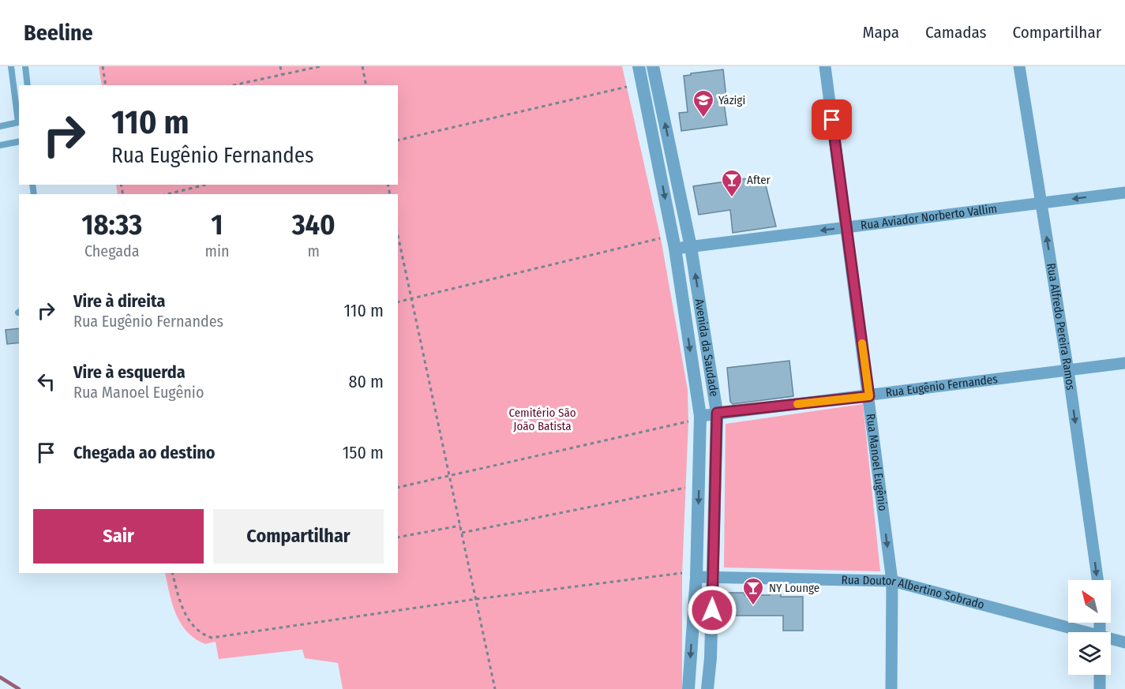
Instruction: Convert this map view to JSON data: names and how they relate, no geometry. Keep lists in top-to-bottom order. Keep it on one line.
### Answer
{"streets":{"street":["Rua Aviador Norberto Vallim","Rua Alfredo Pereira Ramos","Avenida da Saudade","Rua Eugênio Fernandes","Rua Manoel Eugênio","Rua Doutor Albertino Sobrado"]},"crossings":[["Rua Aviador Norberto Vallim","Rua Alfredo Pereira Ramos"],["Rua Aviador Norberto Vallim","Avenida da Saudade"],["Rua Aviador Norberto Vallim","Rua Manoel Eugênio"],["Rua Alfredo Pereira Ramos","Rua Eugênio Fernandes"],["Avenida da Saudade","Rua Eugênio Fernandes"],["Avenida da Saudade","Rua Doutor Albertino Sobrado"],["Rua Eugênio Fernandes","Rua Manoel Eugênio"],["Rua Manoel Eugênio","Rua Doutor Albertino Sobrado"]],"one_way":["Rua Aviador Norberto Vallim"],"parks":["Cemitério São João Batista"],"places":{"school or university":["Yázigi"],"bar":["After","NY Lounge"]},"north":"top left","page":{"header":"Beeline","nav":["Mapa","Camadas","Compartilhar"],"turn":["110 m","Rua Eugênio Fernandes"],"eta":["18:33","Chegada","1","min","340","m"],"list":[{"name":"Vire à direita","note":"Rua Eugênio Fernandes","value":"110 m"},{"name":"Vire à esquerda","note":"Rua Manoel Eugênio","value":"80 m"},{"name":"Chegada ao destino","value":"150 m"}],"buttons":["Sair","Compartilhar"]}}
